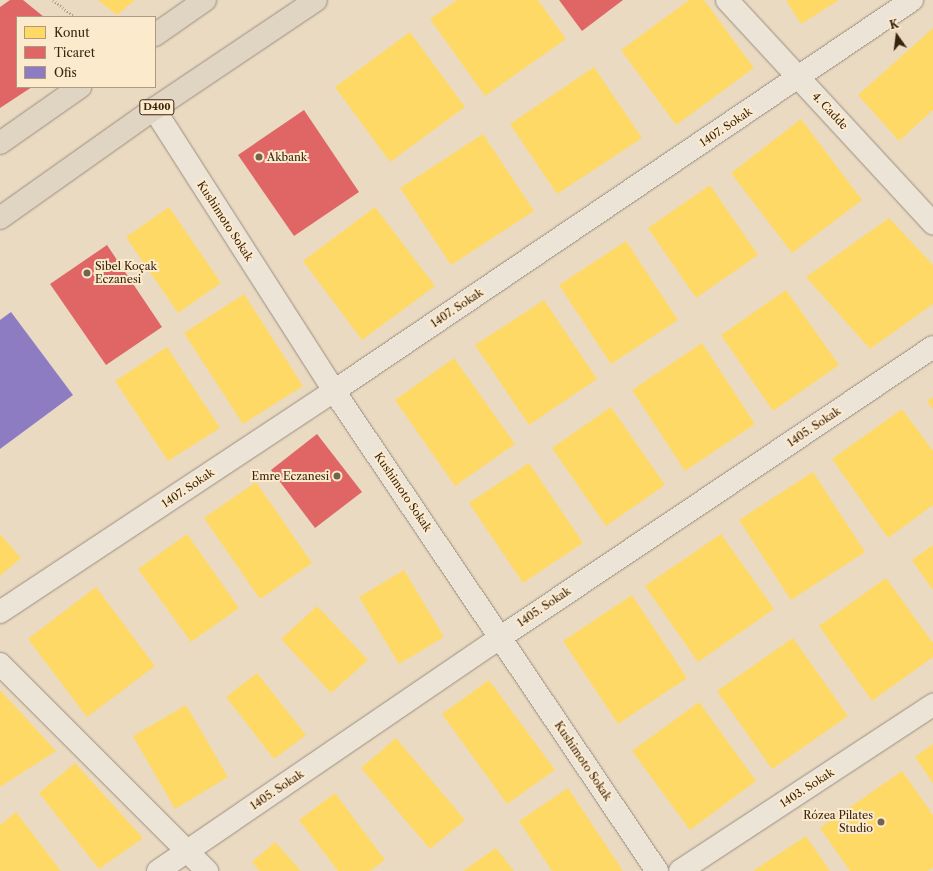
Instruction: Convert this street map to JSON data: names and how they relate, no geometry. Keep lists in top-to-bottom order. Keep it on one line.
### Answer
{"streets":{"highway":["D400"],"street":["4. Cadde","1407. Sokak","Kushimoto Sokak","1405. Sokak","1403. Sokak"]},"crossings":[["D400","Kushimoto Sokak"],["4. Cadde","1407. Sokak"],["1407. Sokak","Kushimoto Sokak"],["Kushimoto Sokak","1405. Sokak"]],"places":["Akbank","Sibel Koçak Eczanesi","Emre Eczanesi","Rózea Pilates Studio"],"legend":["Konut","Ticaret","Ofis"],"north":"top"}
